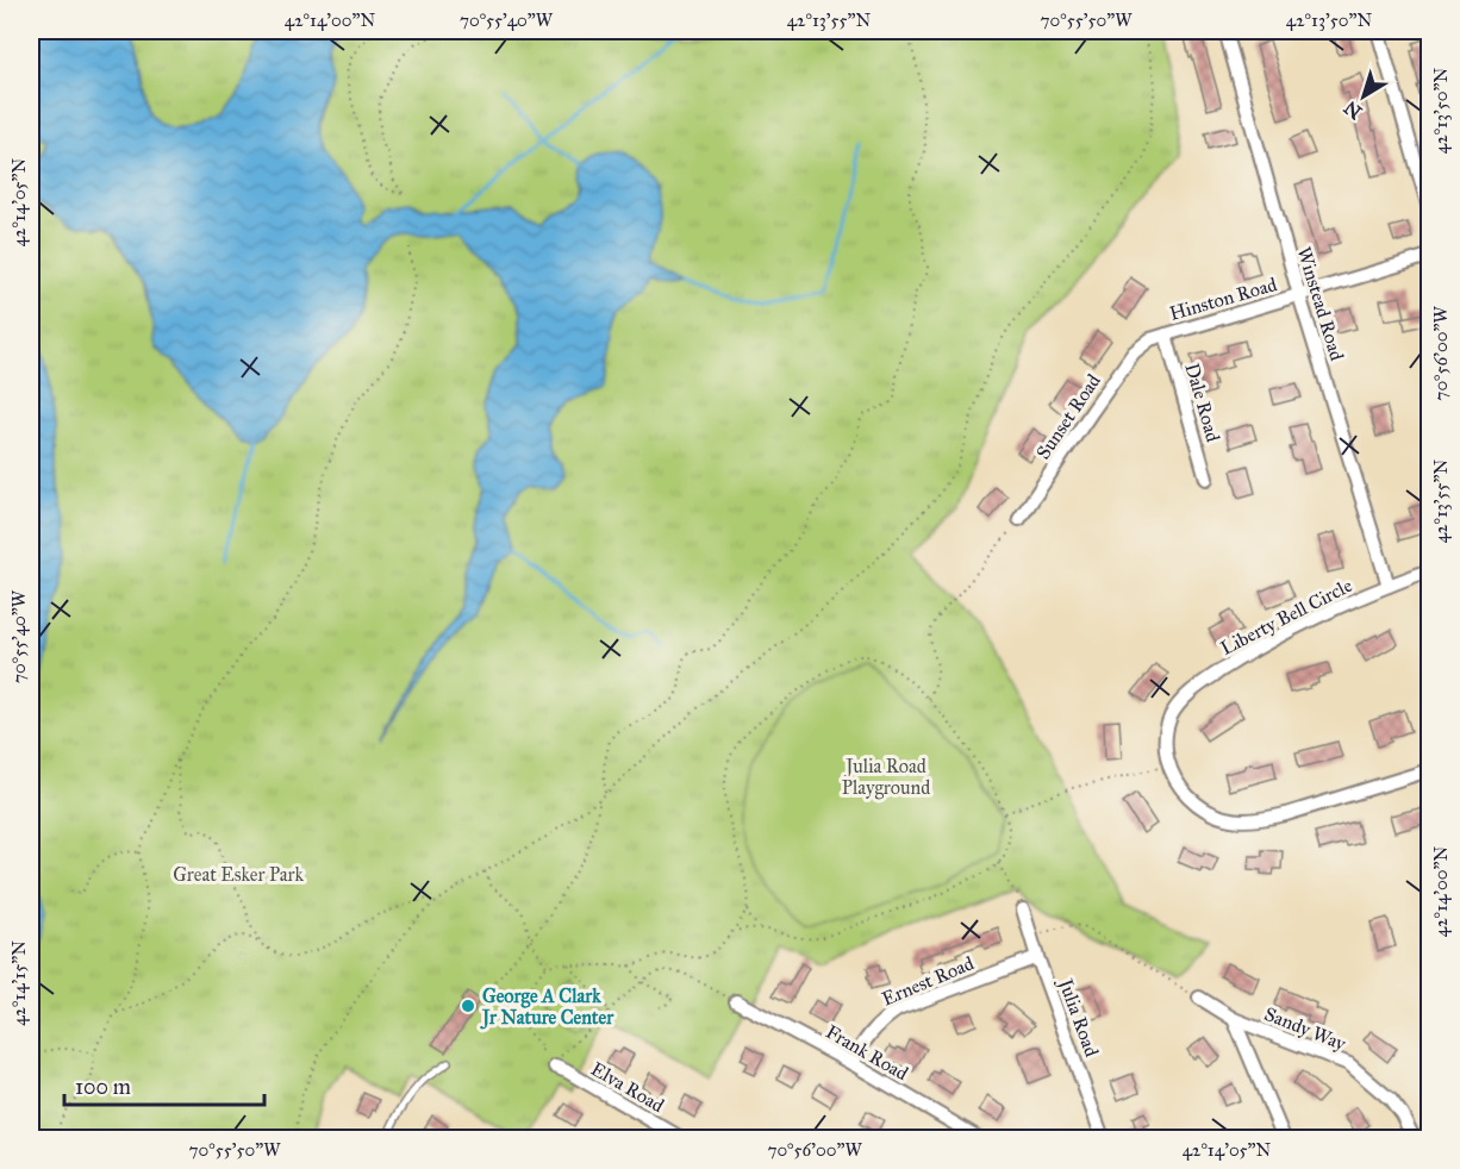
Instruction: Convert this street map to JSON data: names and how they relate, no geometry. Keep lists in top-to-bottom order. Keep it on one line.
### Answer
{"streets":{"street":["Hinston Road","Winstead Road","Dale Road","Sunset Road","Liberty Bell Circle","Ernest Road","Julia Road","Sandy Way","Frank Road","Elva Road"]},"crossings":[["Hinston Road","Winstead Road"],["Hinston Road","Dale Road"],["Hinston Road","Sunset Road"],["Winstead Road","Liberty Bell Circle"],["Ernest Road","Julia Road"],["Ernest Road","Frank Road"]],"parks":["Julia Road Playground","Great Esker Park"],"places":["George A Clark Jr Nature Center"],"scale_bar":"100 m","north":"bottom left","coordinates":["42°14'00\"N","70°55'40\"W","42°13'55\"N","70°55'50\"W","42°13'50\"N","42°14'05\"N","70°56'00\"W","42°14'15\"N"]}
